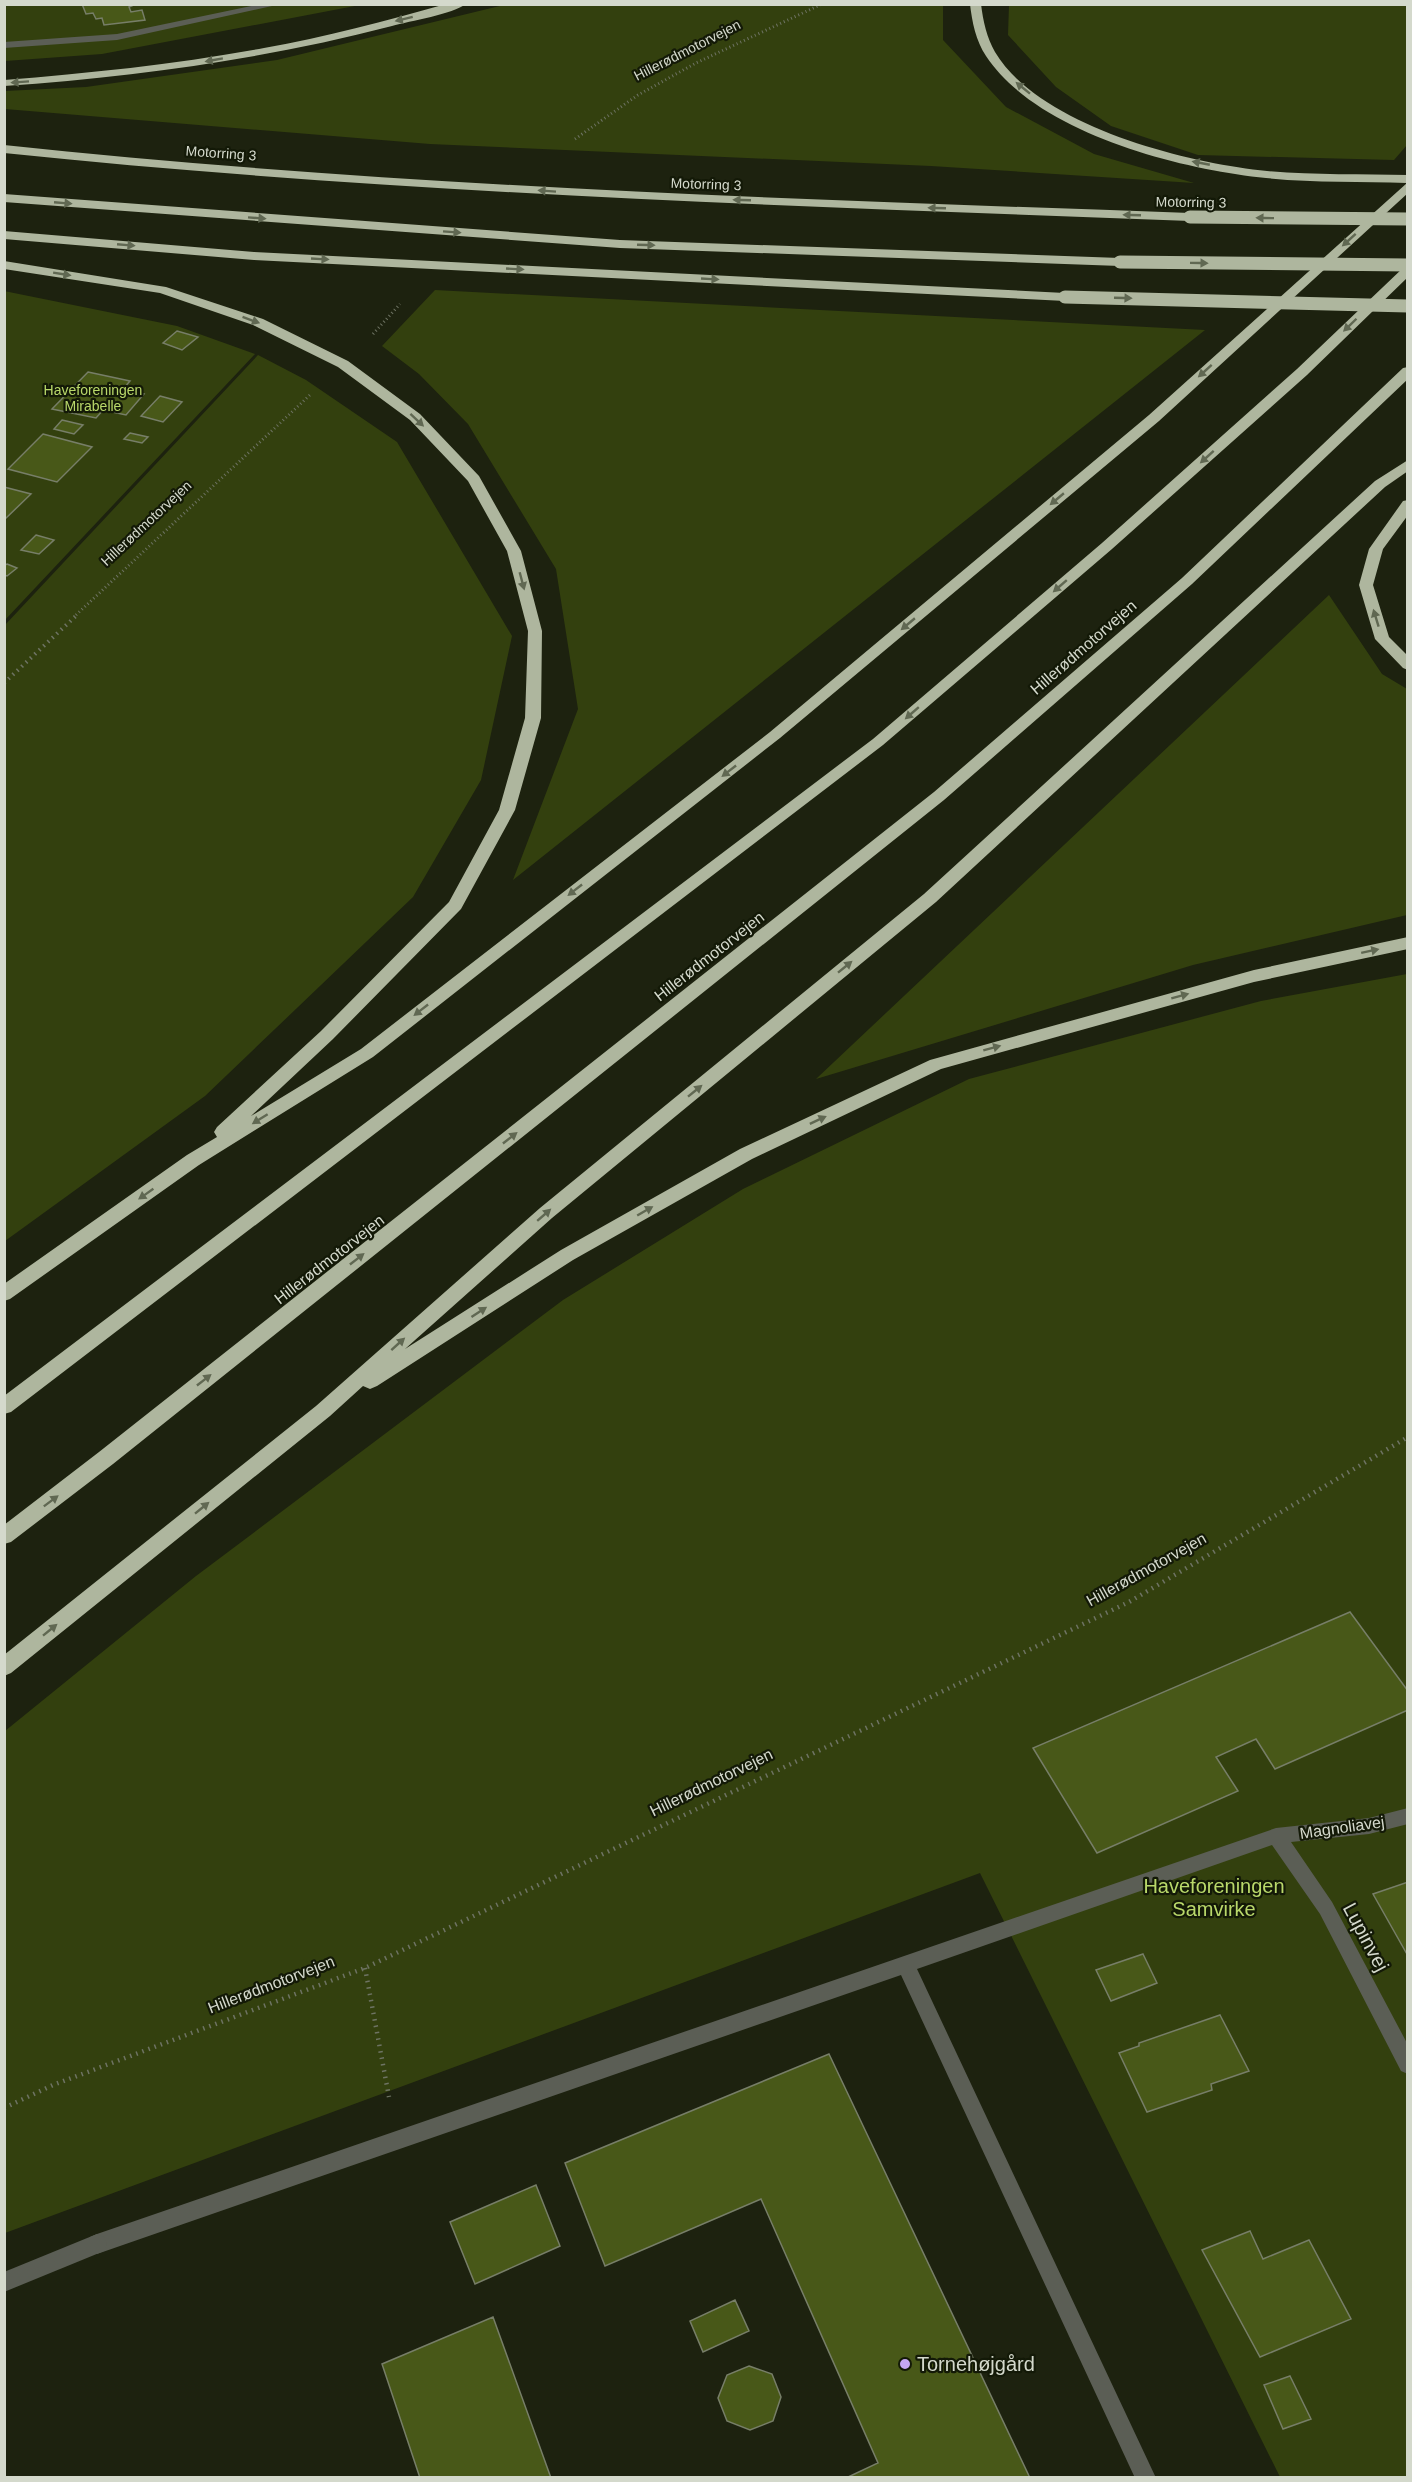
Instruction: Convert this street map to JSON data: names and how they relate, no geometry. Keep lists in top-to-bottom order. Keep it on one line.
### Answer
{"streets":{"highway":["Hillerødmotorvejen","Motorring 3"],"street":["Magnoliavej","Lupinvej"]},"crossings":[["Magnoliavej","Lupinvej"]],"one_way":["Hillerødmotorvejen"],"parks":["Haveforeningen Mirabelle","Haveforeningen Samvirke"],"places":["Tornehøjgård"]}
